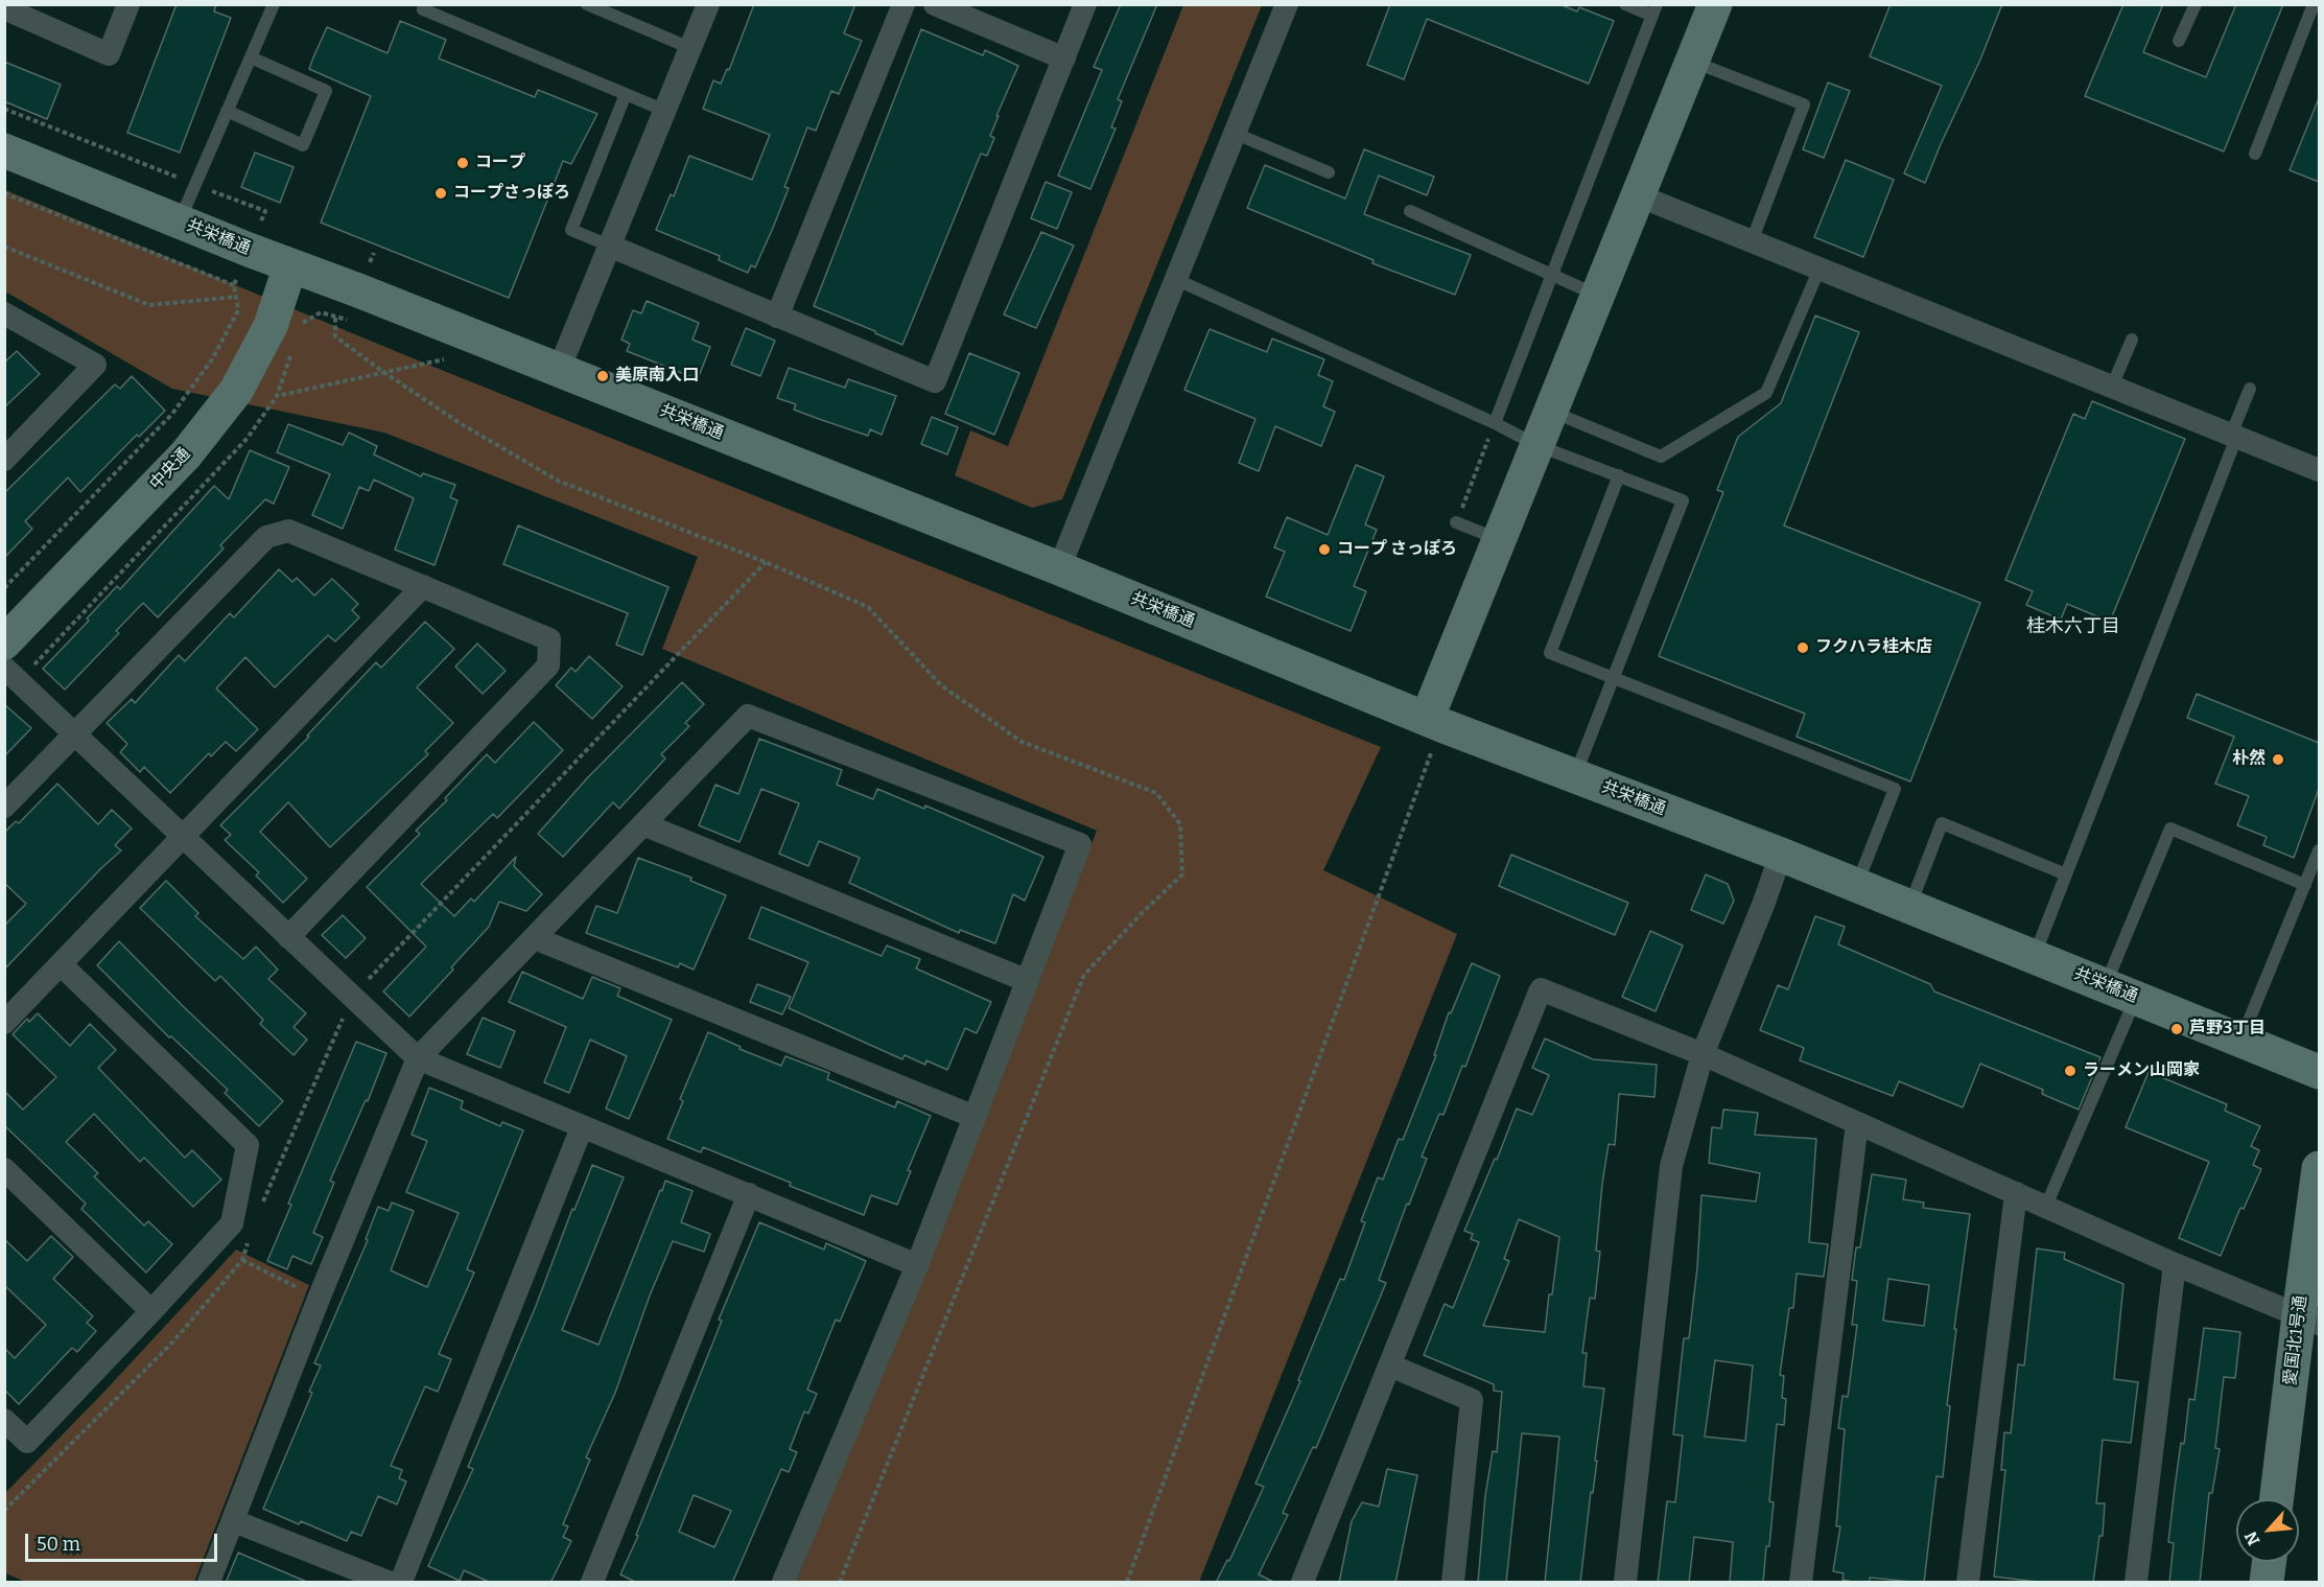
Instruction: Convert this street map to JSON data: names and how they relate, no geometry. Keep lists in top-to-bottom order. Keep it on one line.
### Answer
{"streets":{"street":["共栄橋通","中央通","愛国北1号通"]},"crossings":[["共栄橋通","中央通"]],"districts":["桂木六丁目"],"places":["コープ","コープさっぽろ","美原南入口","コープ さっぽろ","フクハラ桂木店","朴然","芦野3丁目","ラーメン山岡家"],"scale_bar":"50 m","north":"bottom left"}
